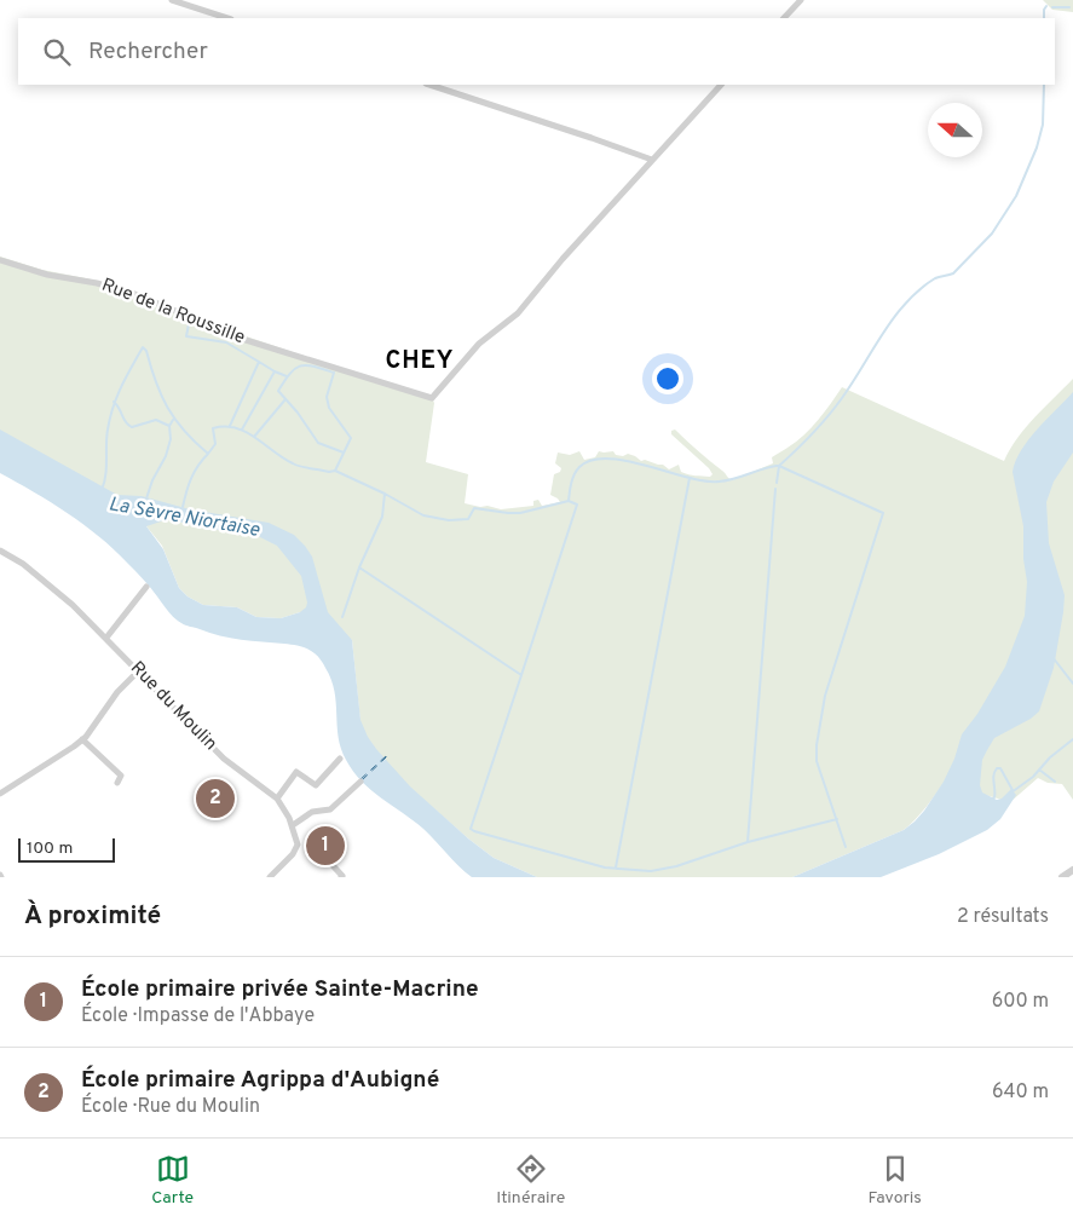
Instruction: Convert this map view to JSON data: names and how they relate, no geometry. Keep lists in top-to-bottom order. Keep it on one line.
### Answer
{"streets":{"street":["Rue de la Roussille","Rue du Moulin"]},"districts":["CHEY"],"water":["La Sèvre Niortaise"],"scale_bar":"100 m","north":"left","page":{"search":"Rechercher","pins":["2","1"],"scale":"100 m","heading":["À proximité","2 résultats"],"list":[{"mark":"1","name":"École primaire privée Sainte-Macrine","note":"École · Impasse de l'Abbaye","value":"600 m"},{"mark":"2","name":"École primaire Agrippa d'Aubigné","note":"École · Rue du Moulin","value":"640 m"}],"nav":["Carte","Itinéraire","Favoris"]}}
